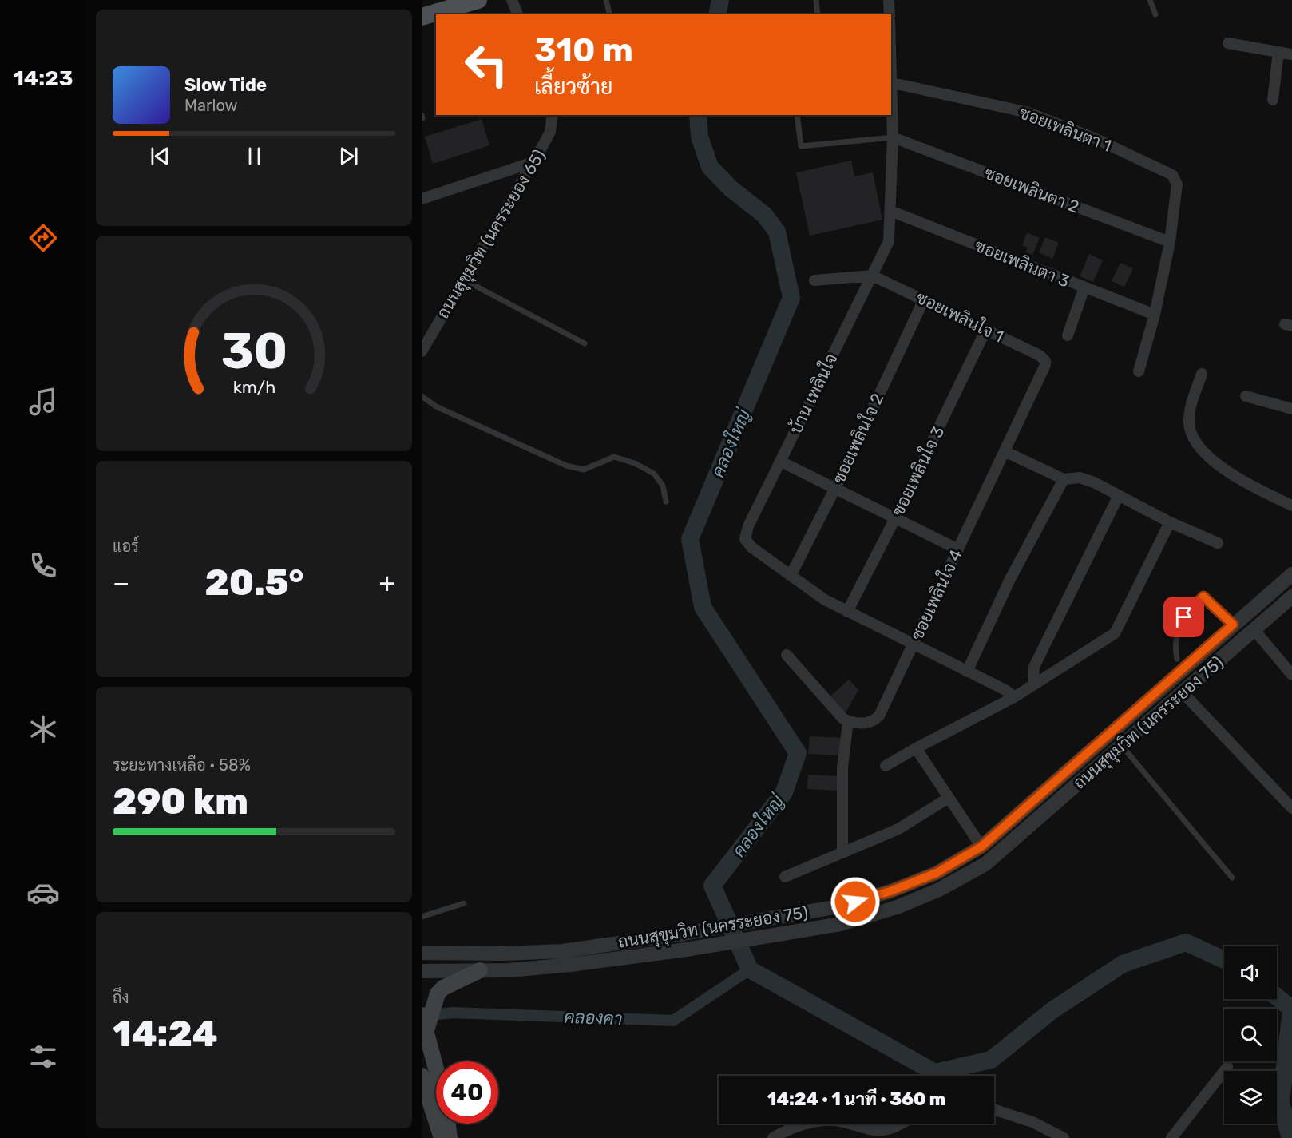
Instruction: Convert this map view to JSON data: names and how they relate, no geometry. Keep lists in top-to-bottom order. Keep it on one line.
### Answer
{"streets":{"street":["ซอยเพลินตา 1","ซอยเพลินตา 2","ถนนสุขุมวิท (นครระยอง 65)","ซอยเพลินตา 3","ซอยเพลินใจ 1","บ้าน เพลินใจ","ซอยเพลินใจ 2","ซอยเพลินใจ 3","ซอยเพลินใจ 4","ถนนสุขุมวิท (นครระยอง 75)"]},"crossings":[["ซอยเพลินตา 1","ซอยเพลินตา 2"],["ซอยเพลินตา 3","บ้าน เพลินใจ"],["ซอยเพลินใจ 1","บ้าน เพลินใจ"],["ซอยเพลินใจ 1","ซอยเพลินใจ 2"],["ซอยเพลินใจ 1","ซอยเพลินใจ 3"],["ซอยเพลินใจ 1","ซอยเพลินใจ 4"],["บ้าน เพลินใจ","ซอยเพลินใจ 2"]],"water":["คลองใหญ่","คลองคา"],"page":{"tabs":"14:23","turn":["310 m","เลี้ยวซ้าย"],"song":["Slow Tide","Marlow"],"tile":["แอร์",["ระยะทางเหลือ · 58%","290 km"],["ถึง","14:24"]],"heat":["−","20.5°","+"],"limit":"40","trip":"14:24 · 1 นาที · 360 m","gauge":["30","km/h"]}}
